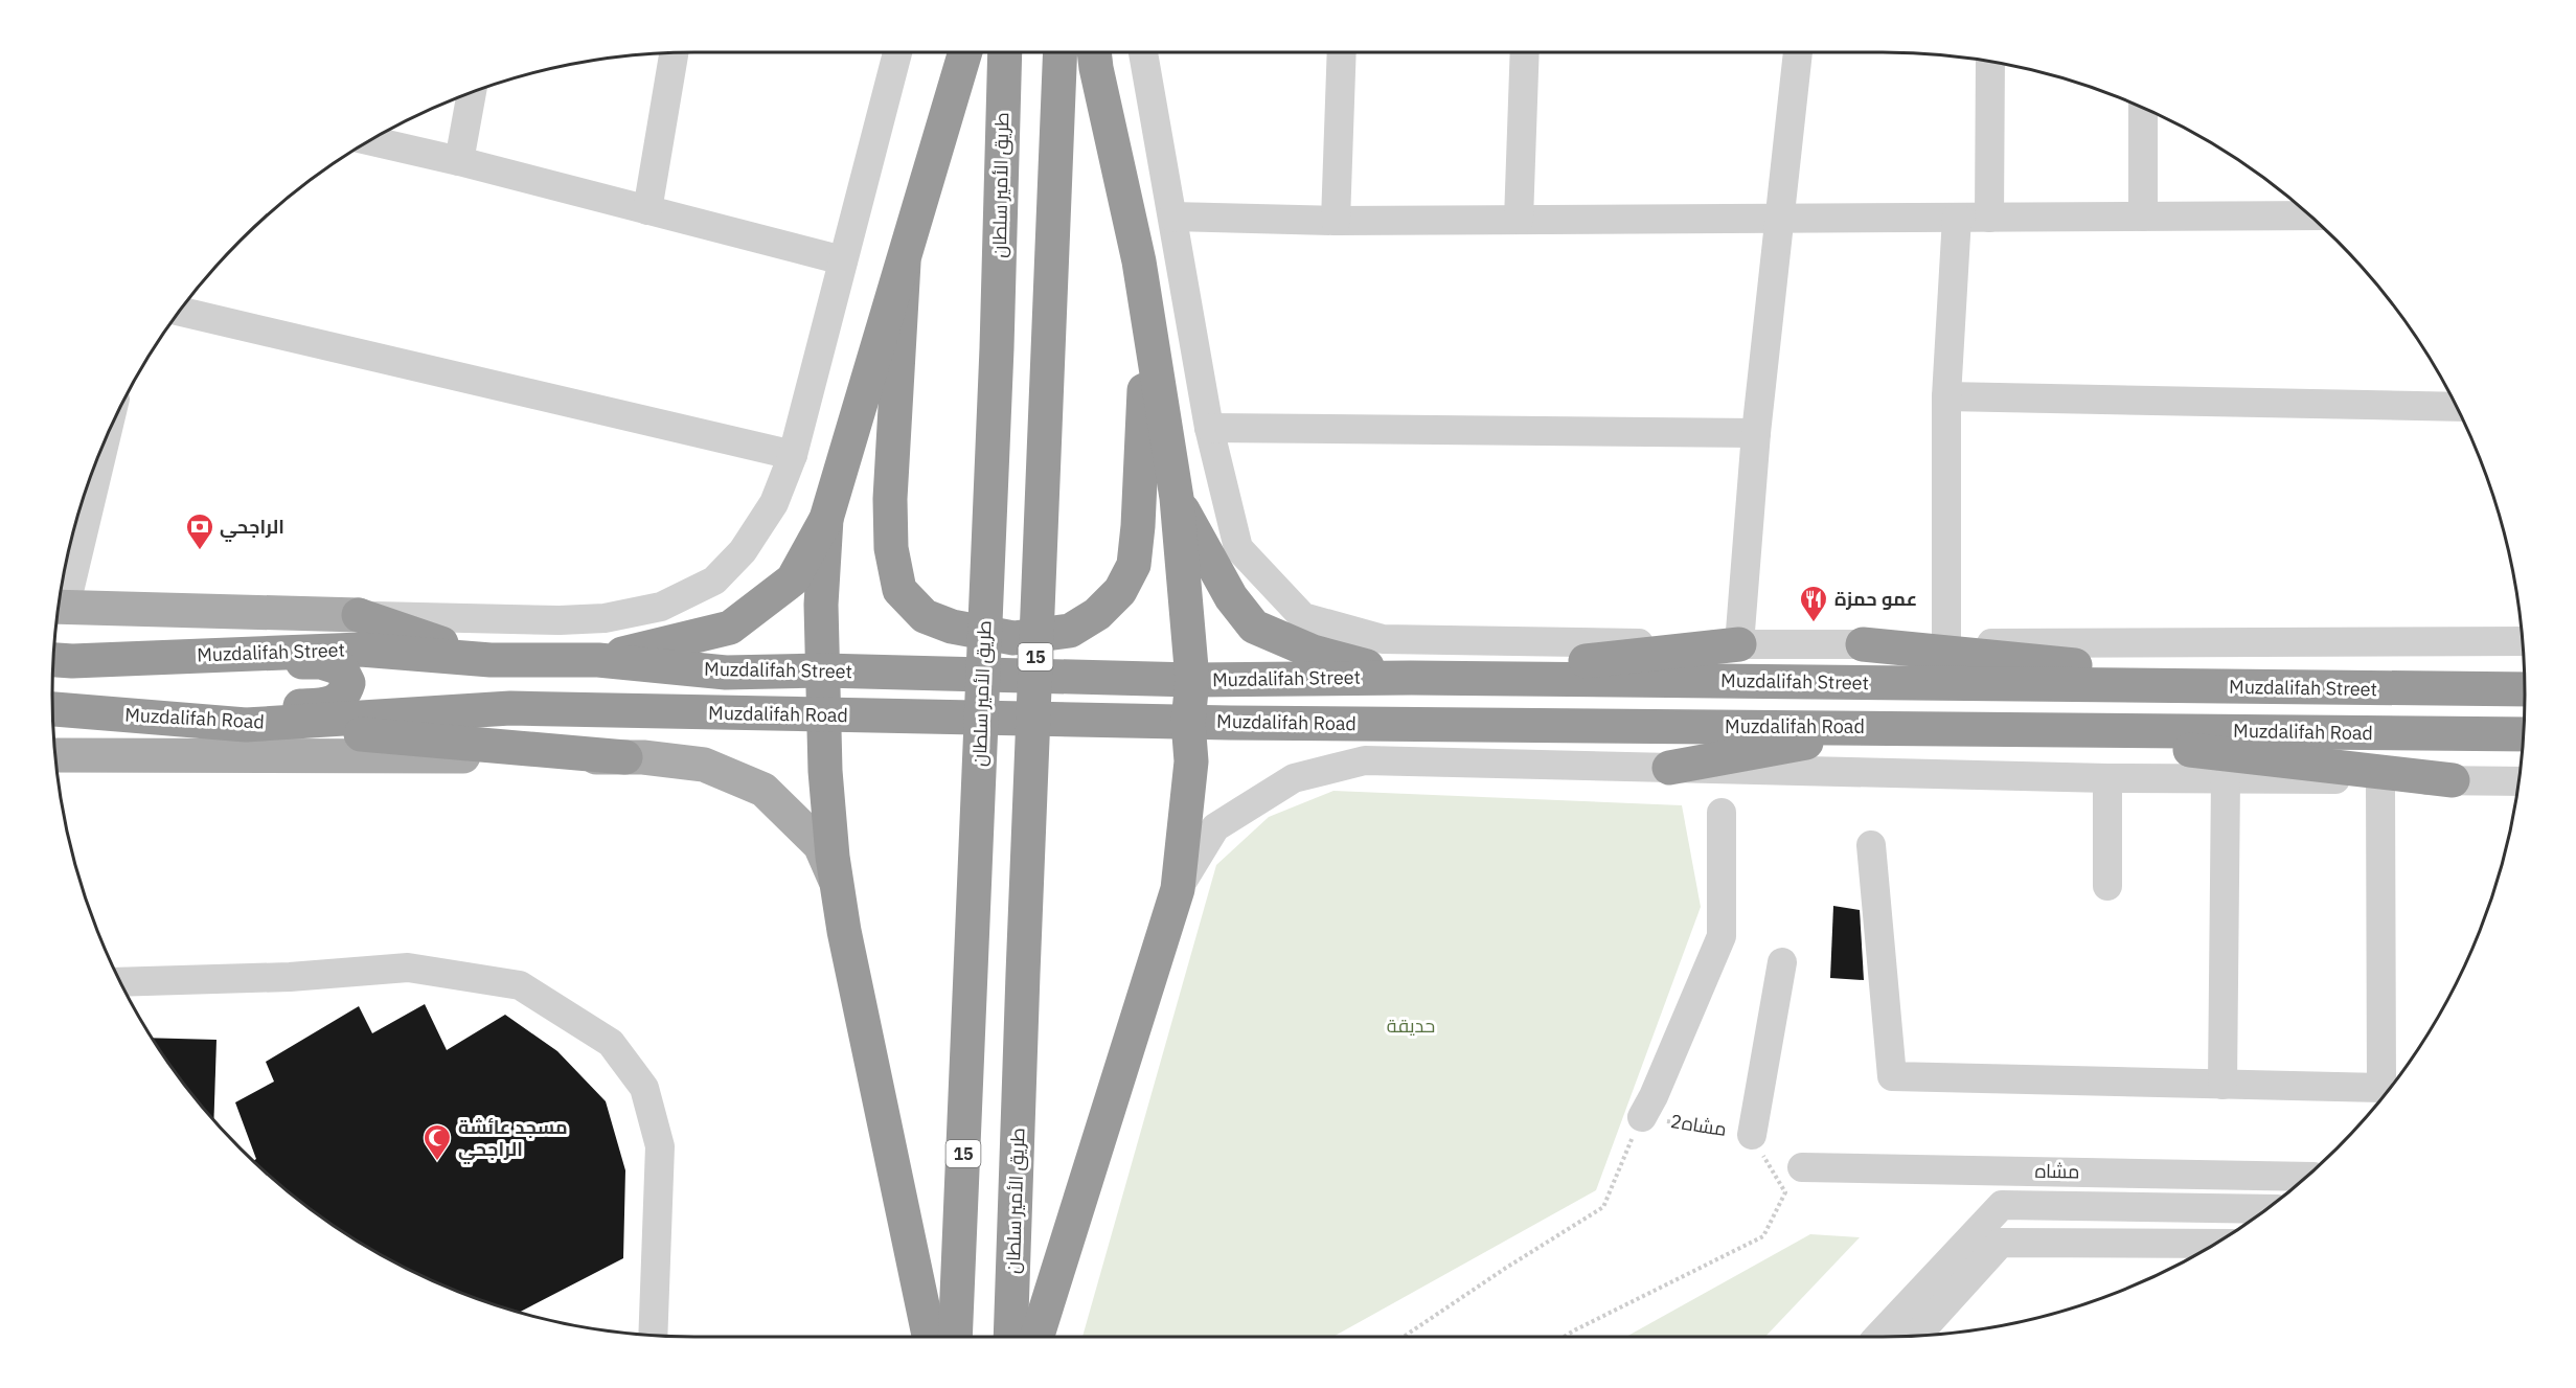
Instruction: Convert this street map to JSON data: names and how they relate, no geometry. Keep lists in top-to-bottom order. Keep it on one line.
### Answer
{"streets":{"highway":["طريق الأمير سلطان","Muzdalifah Street","15","Muzdalifah Road"],"street":["مشاه"],"path":["مشاه2"]},"parks":["حديقة"],"places":{"bank":["الراجحي"],"restaurant":["عمو حمزة"],"mosque":["مسجد عائشة الراجحي"]}}
